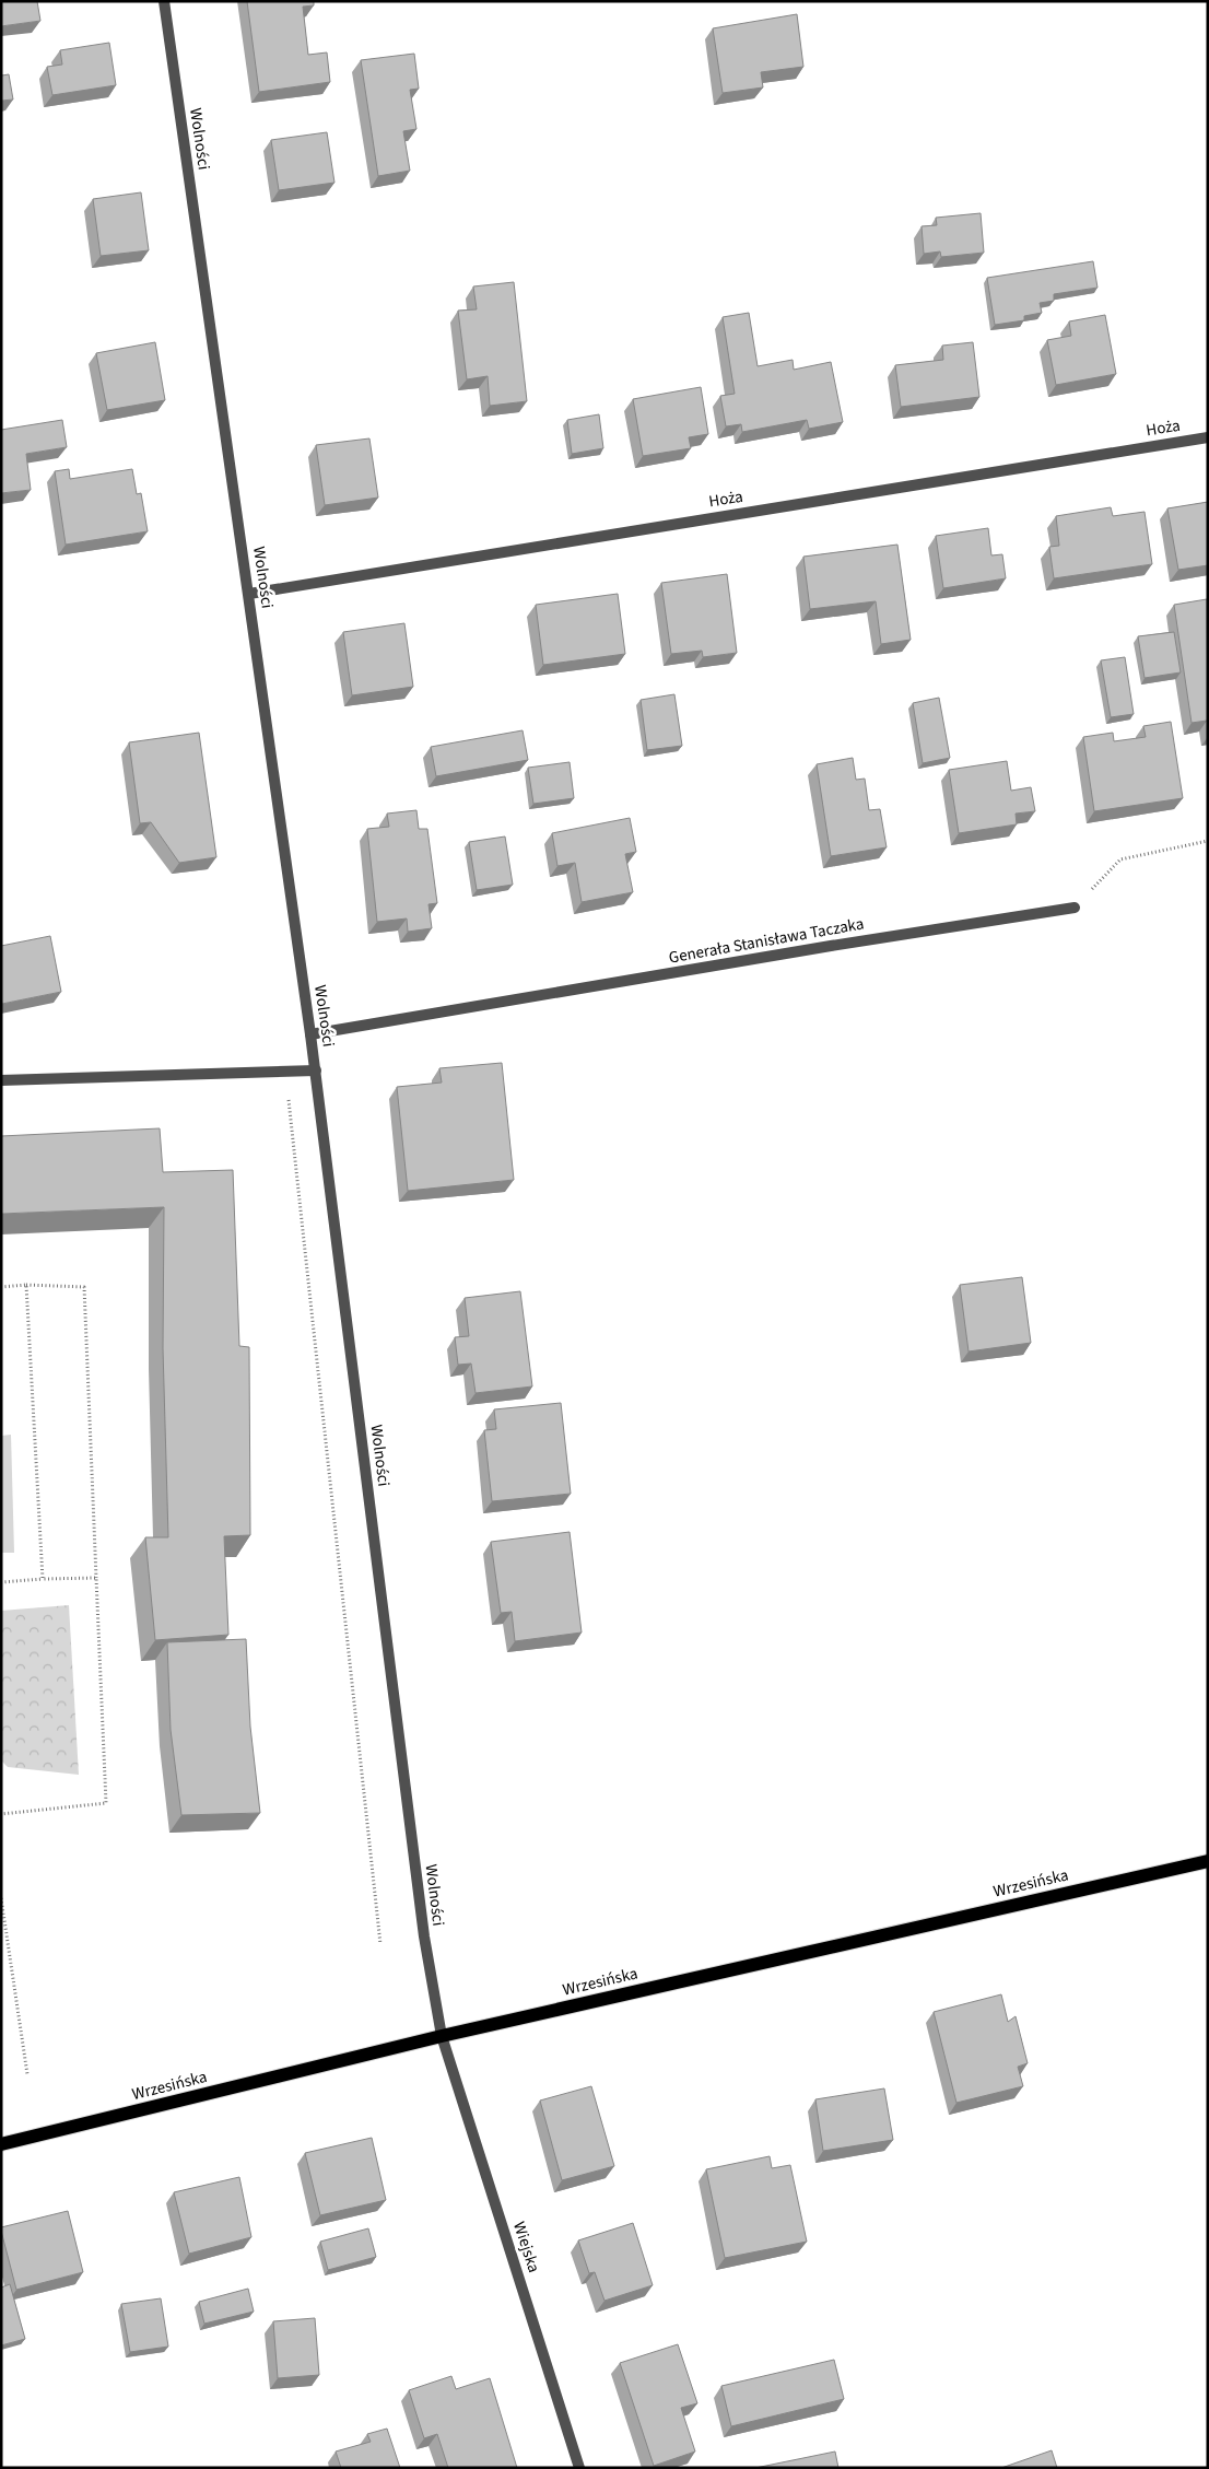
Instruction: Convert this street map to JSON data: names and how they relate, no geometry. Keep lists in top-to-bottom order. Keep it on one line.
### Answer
{"streets":{"main road":["Wrzesińska"],"street":["Wolności","Hoża","Generała Stanisława Taczaka","Wiejska"]},"crossings":[["Wolności","Hoża"],["Wolności","Generała Stanisława Taczaka"],["Wolności","Wrzesińska"],["Wolności","Wiejska"],["Wrzesińska","Wiejska"]]}
